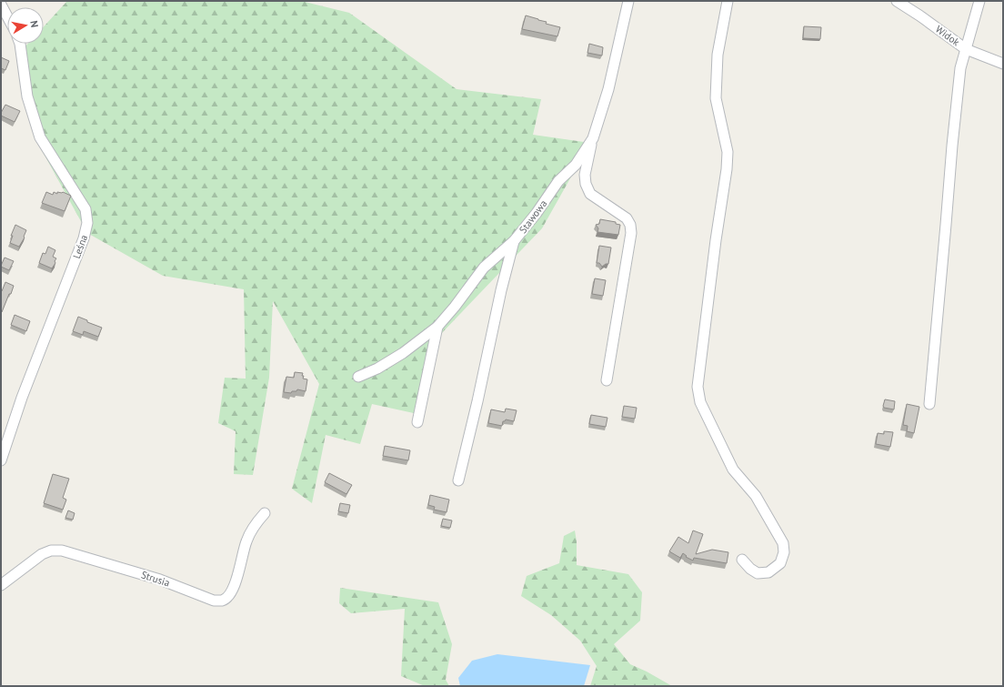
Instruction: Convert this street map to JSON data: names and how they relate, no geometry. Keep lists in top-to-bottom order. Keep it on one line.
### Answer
{"streets":{"street":["Widok","Stawowa","Leśna","Strusia"]},"north":"right"}
